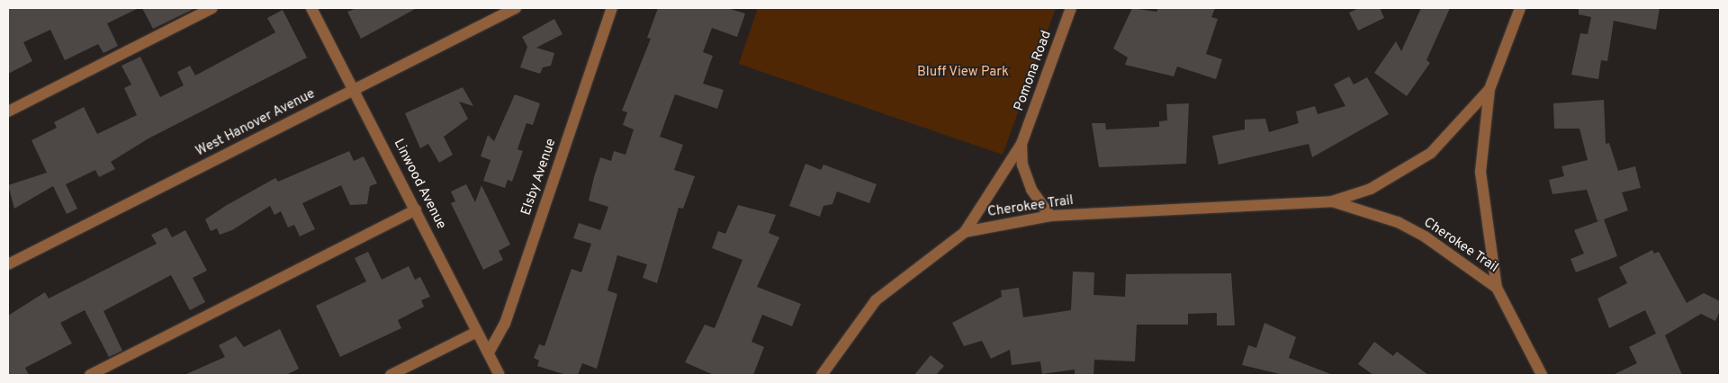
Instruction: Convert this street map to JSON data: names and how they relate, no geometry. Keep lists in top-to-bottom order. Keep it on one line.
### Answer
{"streets":{"street":["Pomona Road","West Hanover Avenue","Elsby Avenue","Linwood Avenue","Cherokee Trail"]},"crossings":[["Pomona Road","Cherokee Trail"],["West Hanover Avenue","Linwood Avenue"],["Elsby Avenue","Linwood Avenue"]],"parks":["Bluff View Park"]}
